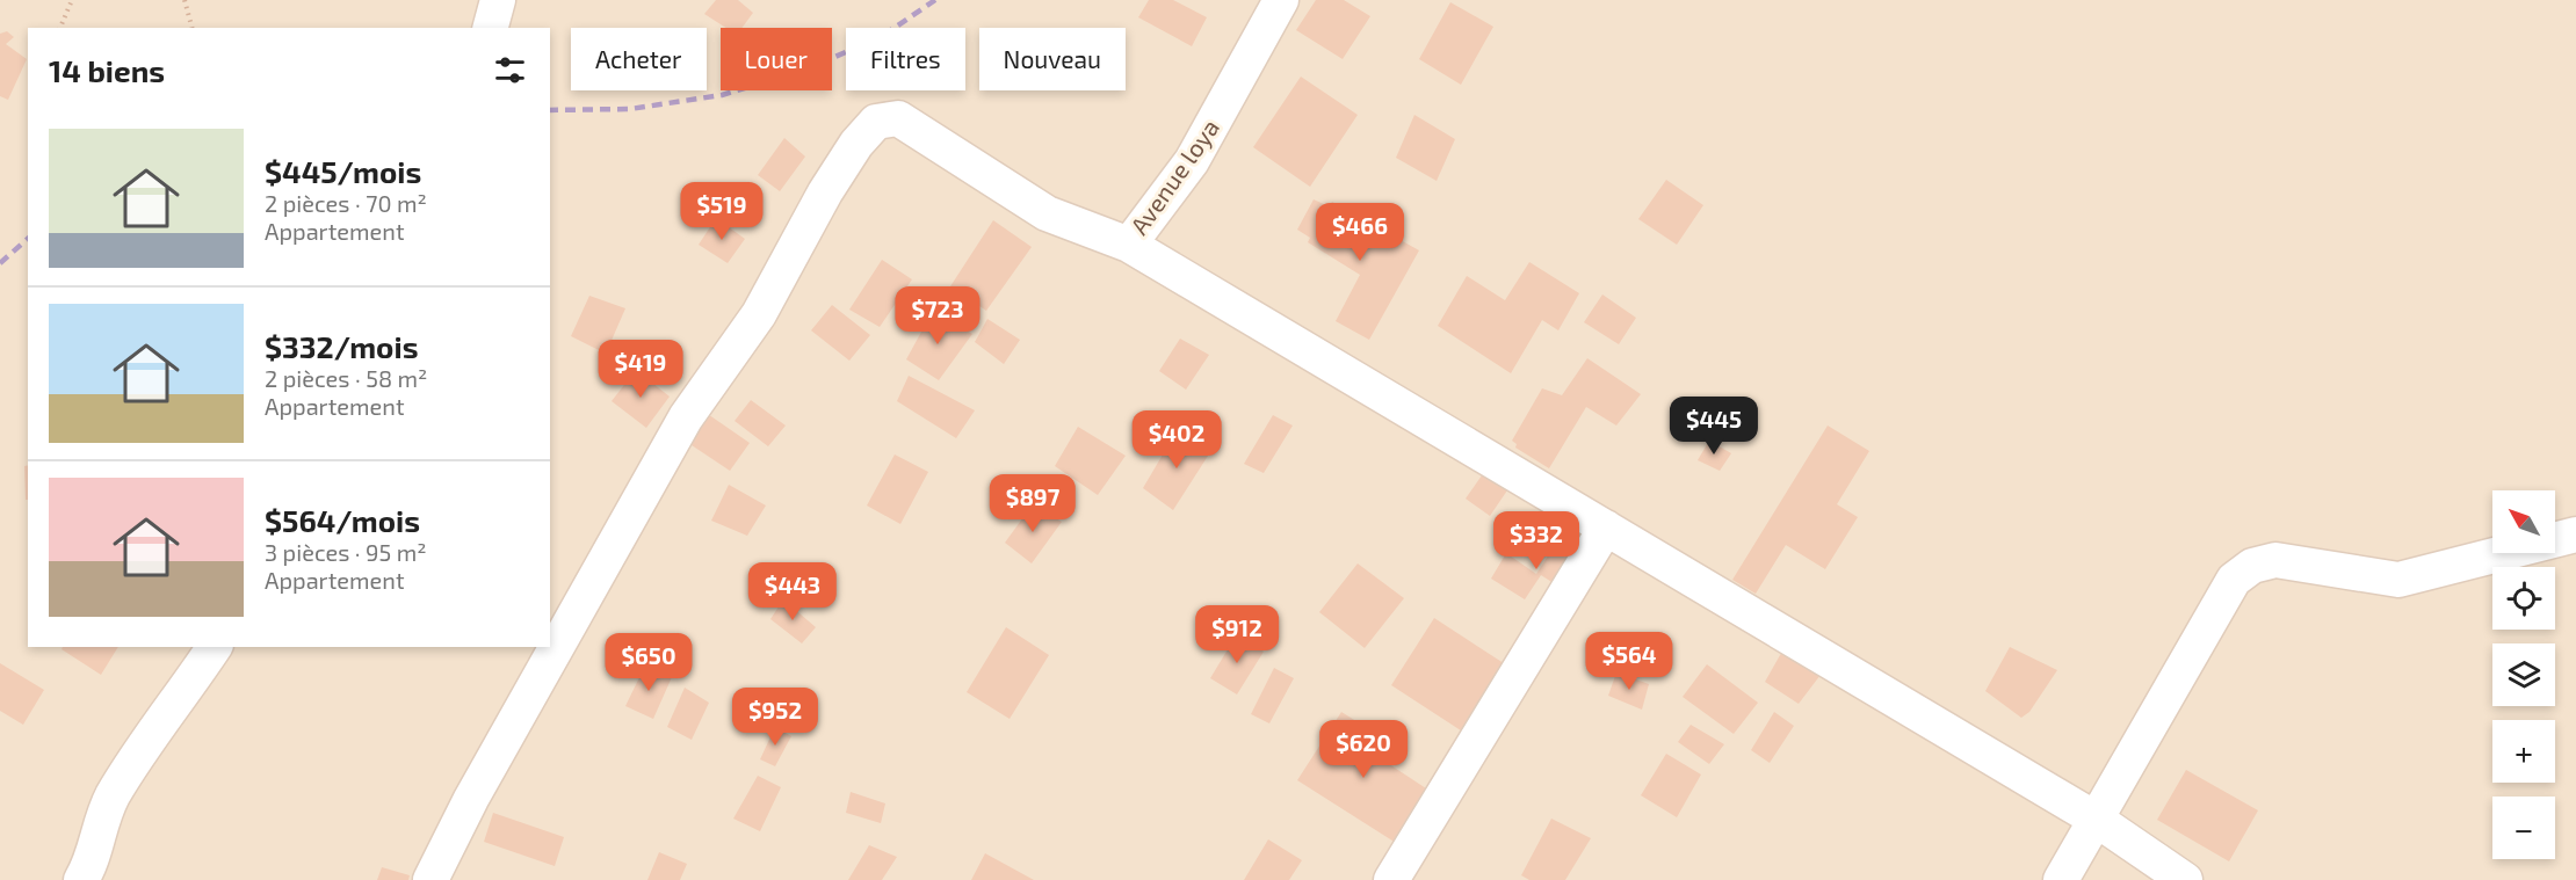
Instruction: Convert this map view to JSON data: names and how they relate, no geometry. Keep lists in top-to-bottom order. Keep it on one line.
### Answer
{"streets":{"street":["Avenue loya"]},"north":"top left","page":{"chip":["Acheter","Louer","Filtres","Nouveau"],"heading":"14 biens","list":[{"name":"$445/mois","note":"2 pièces · 70 m² · Appartement"},{"name":"$332/mois","note":"2 pièces · 58 m² · Appartement"},{"name":"$564/mois","note":"3 pièces · 95 m² · Appartement"}],"price":["$519","$466","$723","$419","$445","$402","$897","$332","$443","$912","$564","$650","$952","$620"],"map_buttons":["+","−"]}}
